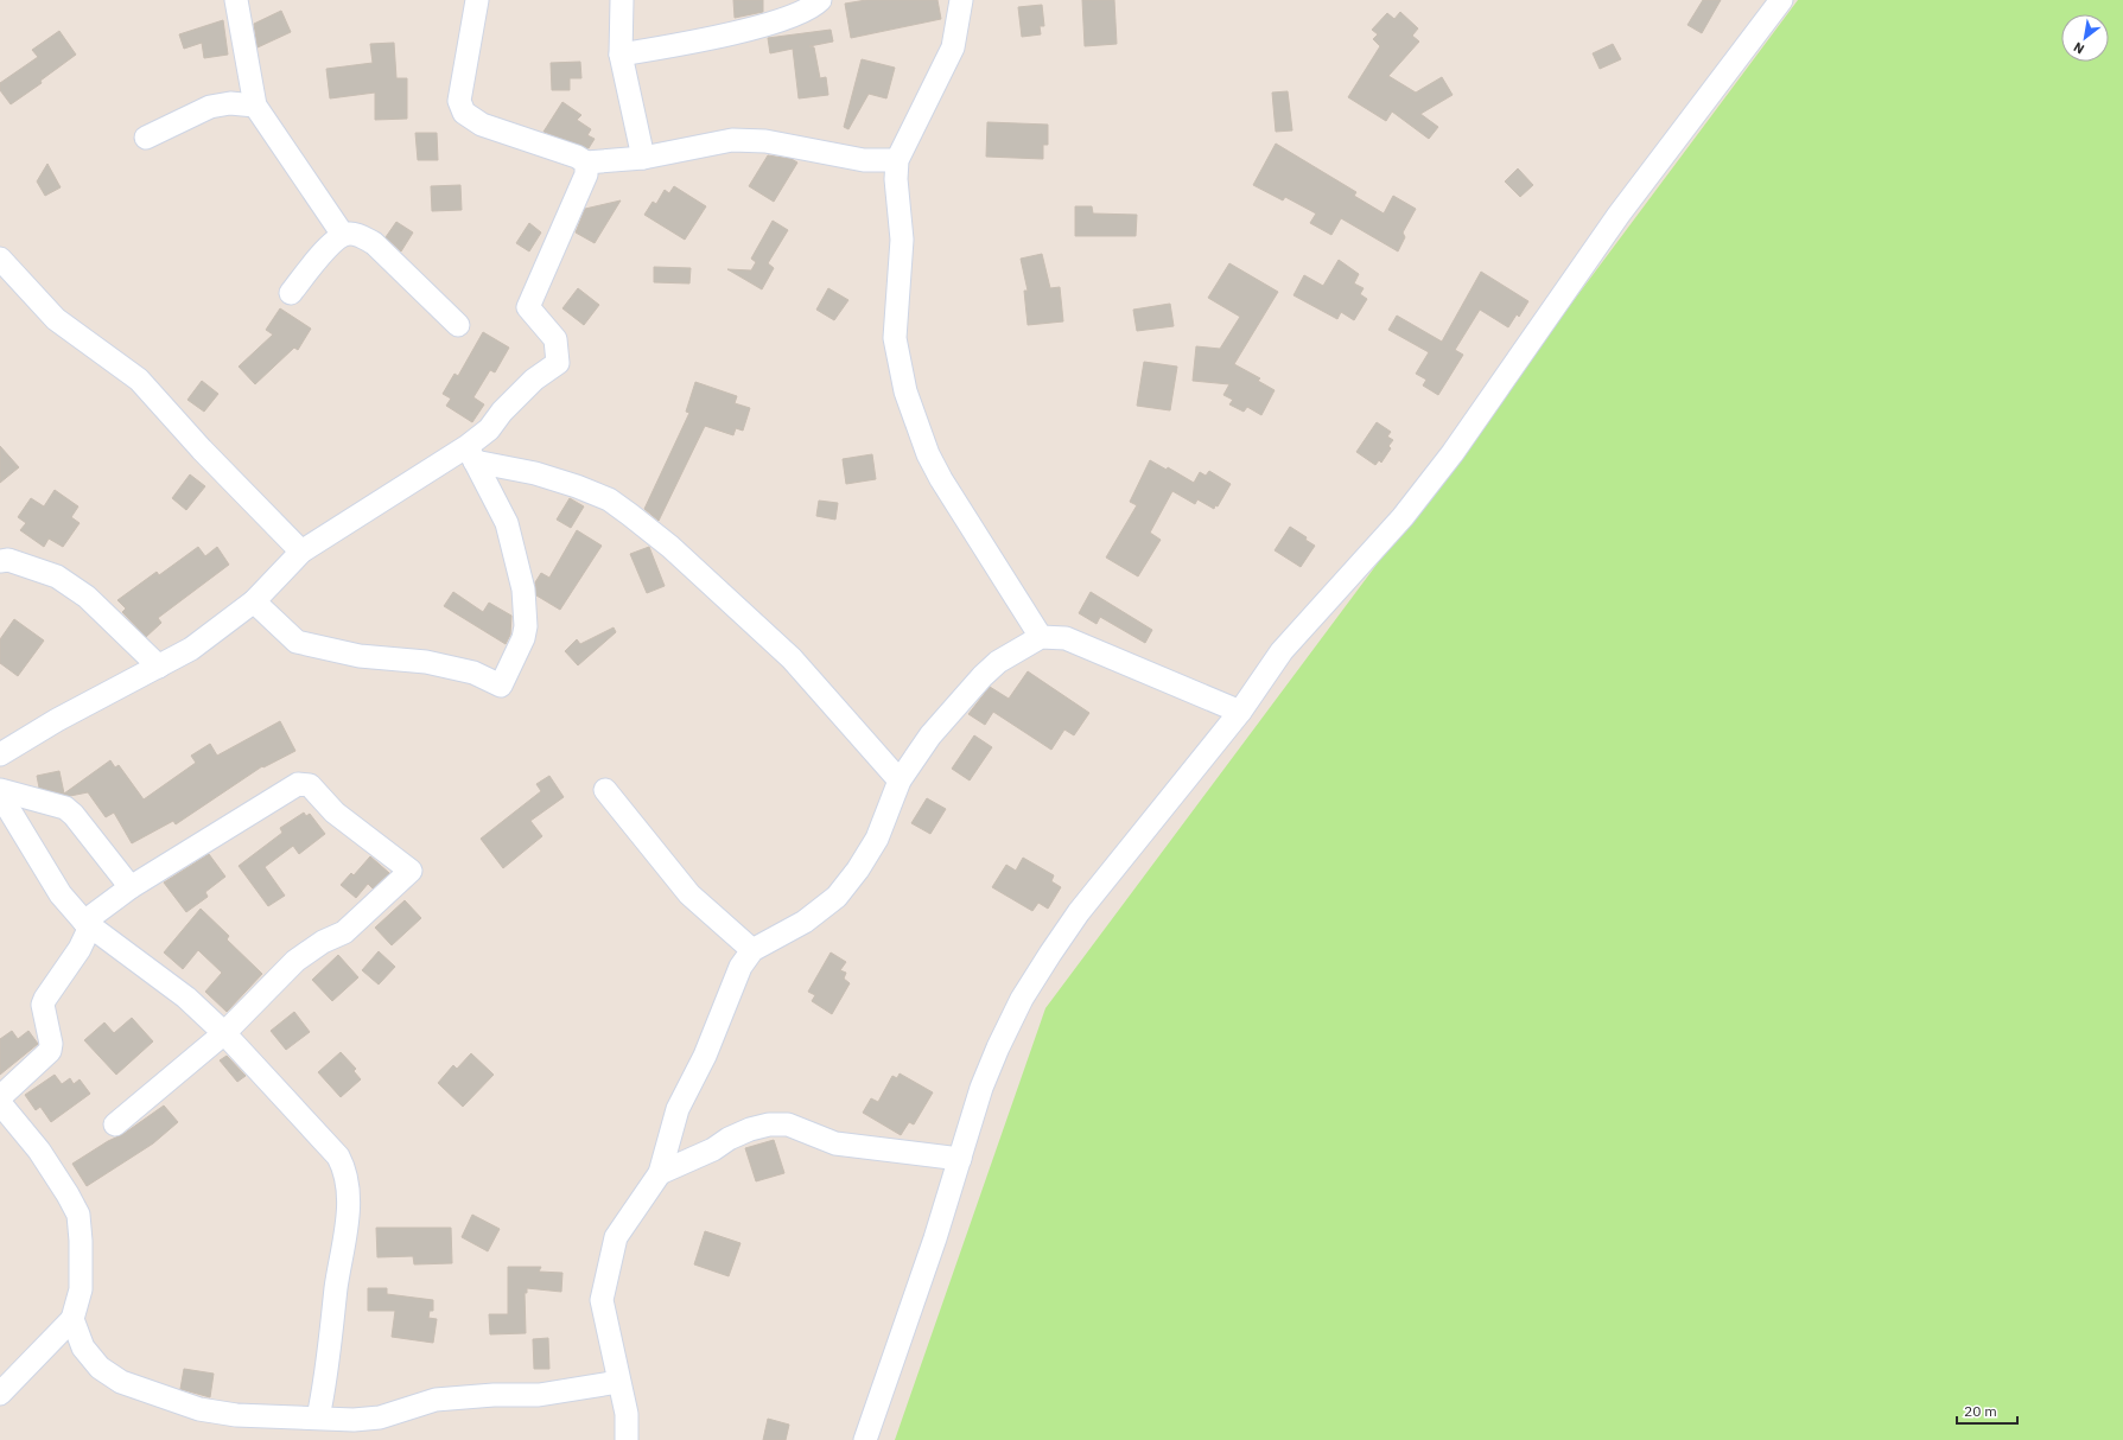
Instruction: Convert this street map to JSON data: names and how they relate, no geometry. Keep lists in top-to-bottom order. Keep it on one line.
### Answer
{"scale_bar":"20 m","north":"bottom left"}
